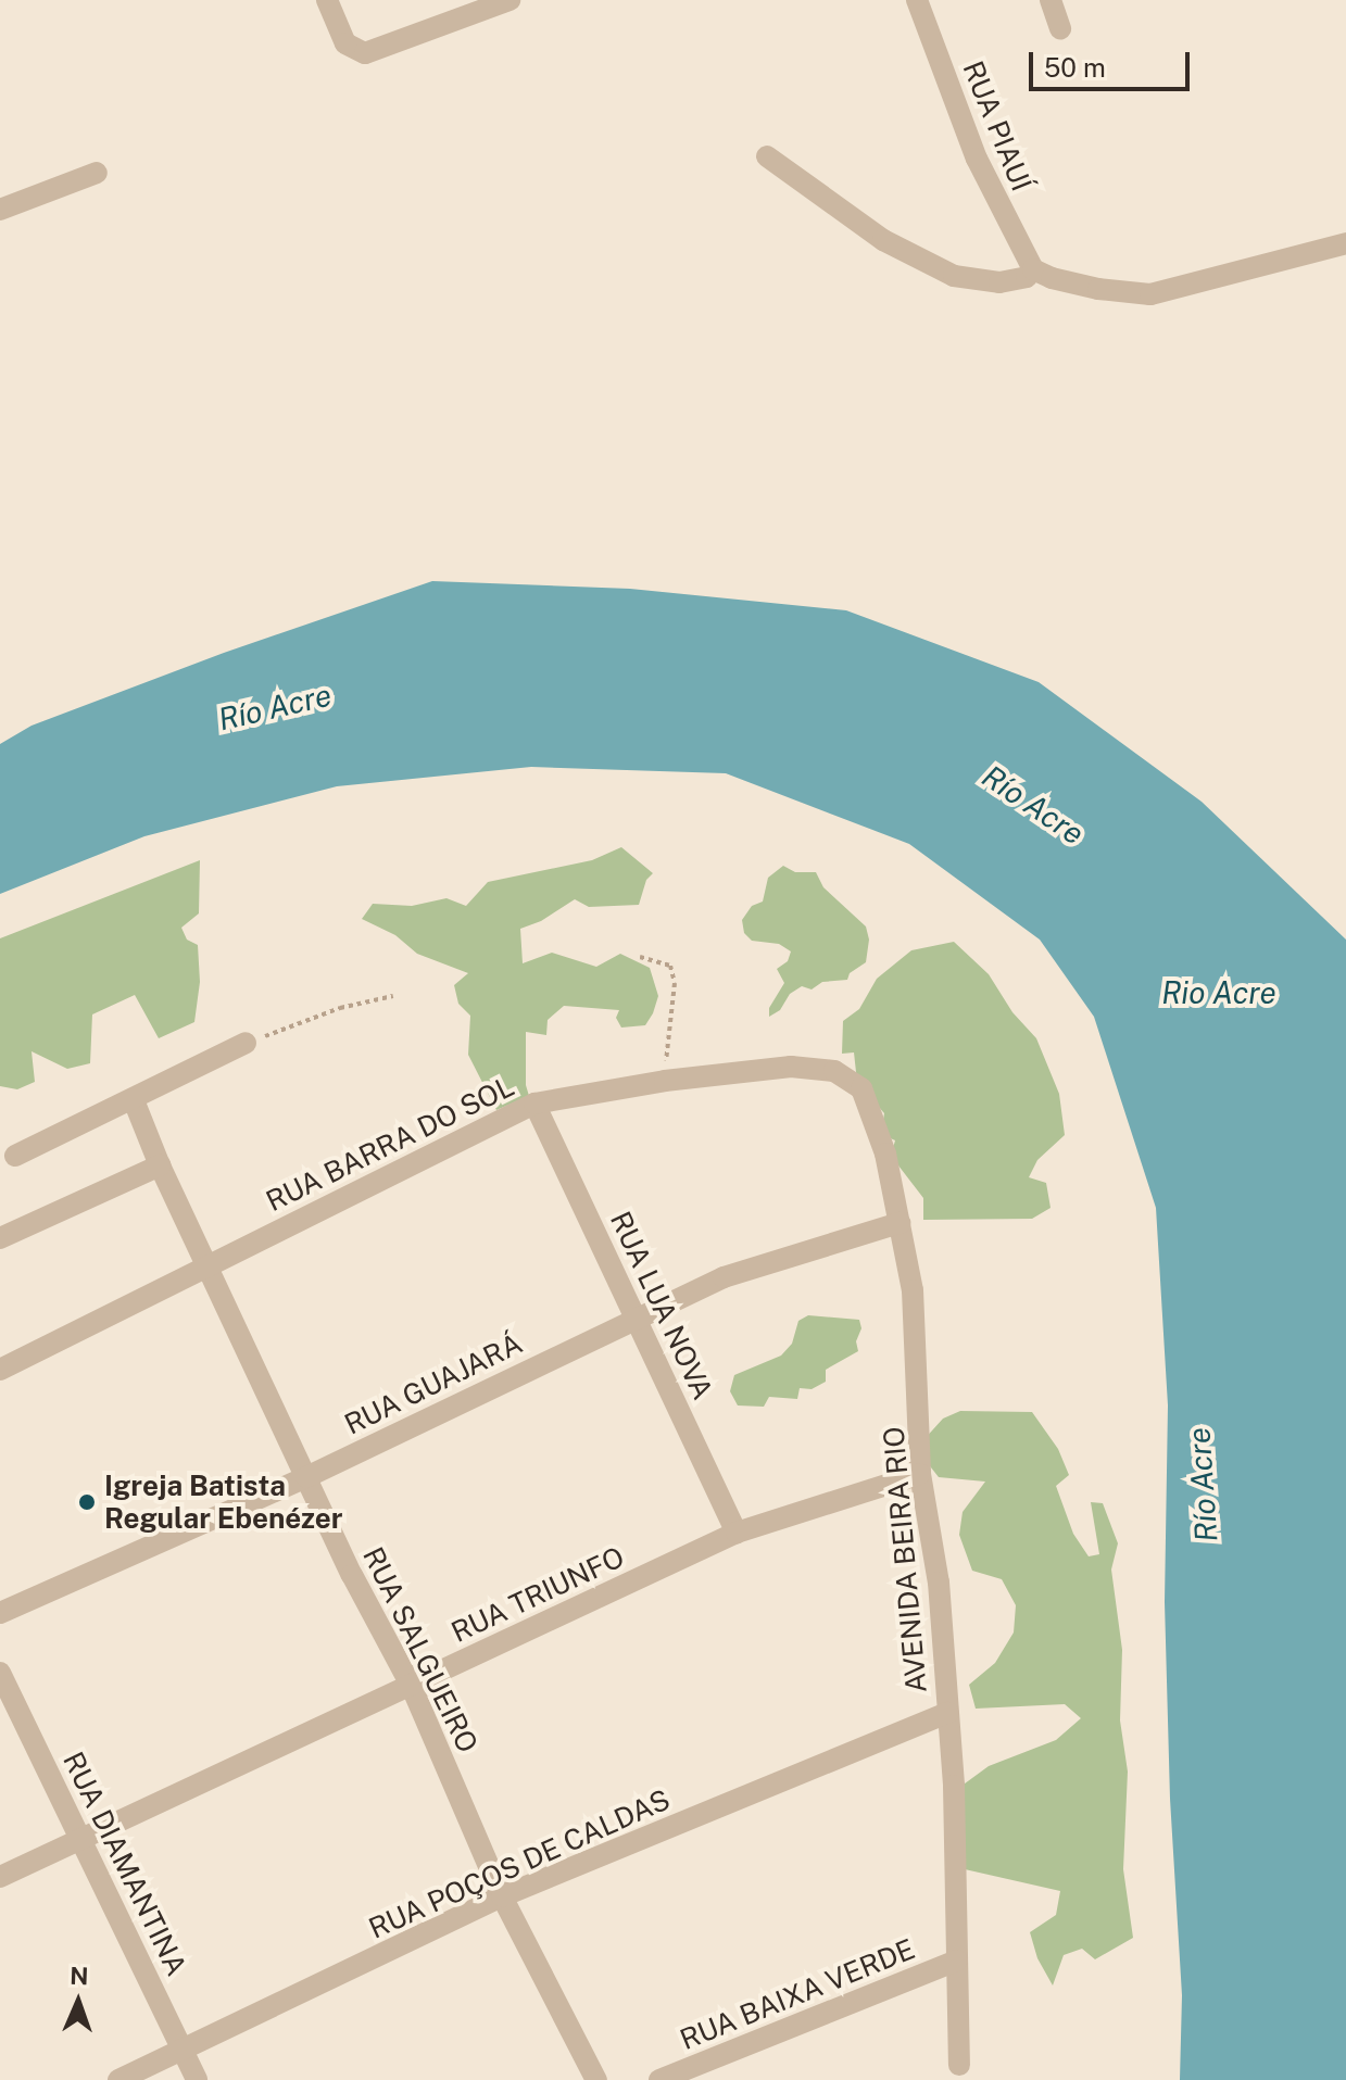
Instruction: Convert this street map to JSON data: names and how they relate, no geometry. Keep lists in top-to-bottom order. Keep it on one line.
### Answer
{"streets":{"street":["RUA PIAUÍ","RUA BARRA DO SOL","RUA LUA NOVA","RUA GUAJARÁ","AVENIDA BEIRA RIO","RUA TRIUNFO","RUA SALGUEIRO","RUA DIAMANTINA","RUA POÇOS DE CALDAS","RUA BAIXA VERDE"]},"crossings":[["RUA BARRA DO SOL","RUA LUA NOVA"],["RUA BARRA DO SOL","AVENIDA BEIRA RIO"],["RUA BARRA DO SOL","RUA SALGUEIRO"],["RUA LUA NOVA","RUA GUAJARÁ"],["RUA LUA NOVA","RUA TRIUNFO"],["RUA GUAJARÁ","AVENIDA BEIRA RIO"],["RUA GUAJARÁ","RUA SALGUEIRO"],["AVENIDA BEIRA RIO","RUA TRIUNFO"],["AVENIDA BEIRA RIO","RUA POÇOS DE CALDAS"],["AVENIDA BEIRA RIO","RUA BAIXA VERDE"],["RUA TRIUNFO","RUA SALGUEIRO"],["RUA TRIUNFO","RUA DIAMANTINA"],["RUA SALGUEIRO","RUA POÇOS DE CALDAS"],["RUA DIAMANTINA","RUA POÇOS DE CALDAS"]],"water":["Río Acre","Rio Acre"],"places":["Igreja Batista Regular Ebenézer"],"scale_bar":"50 m","north":"top"}
